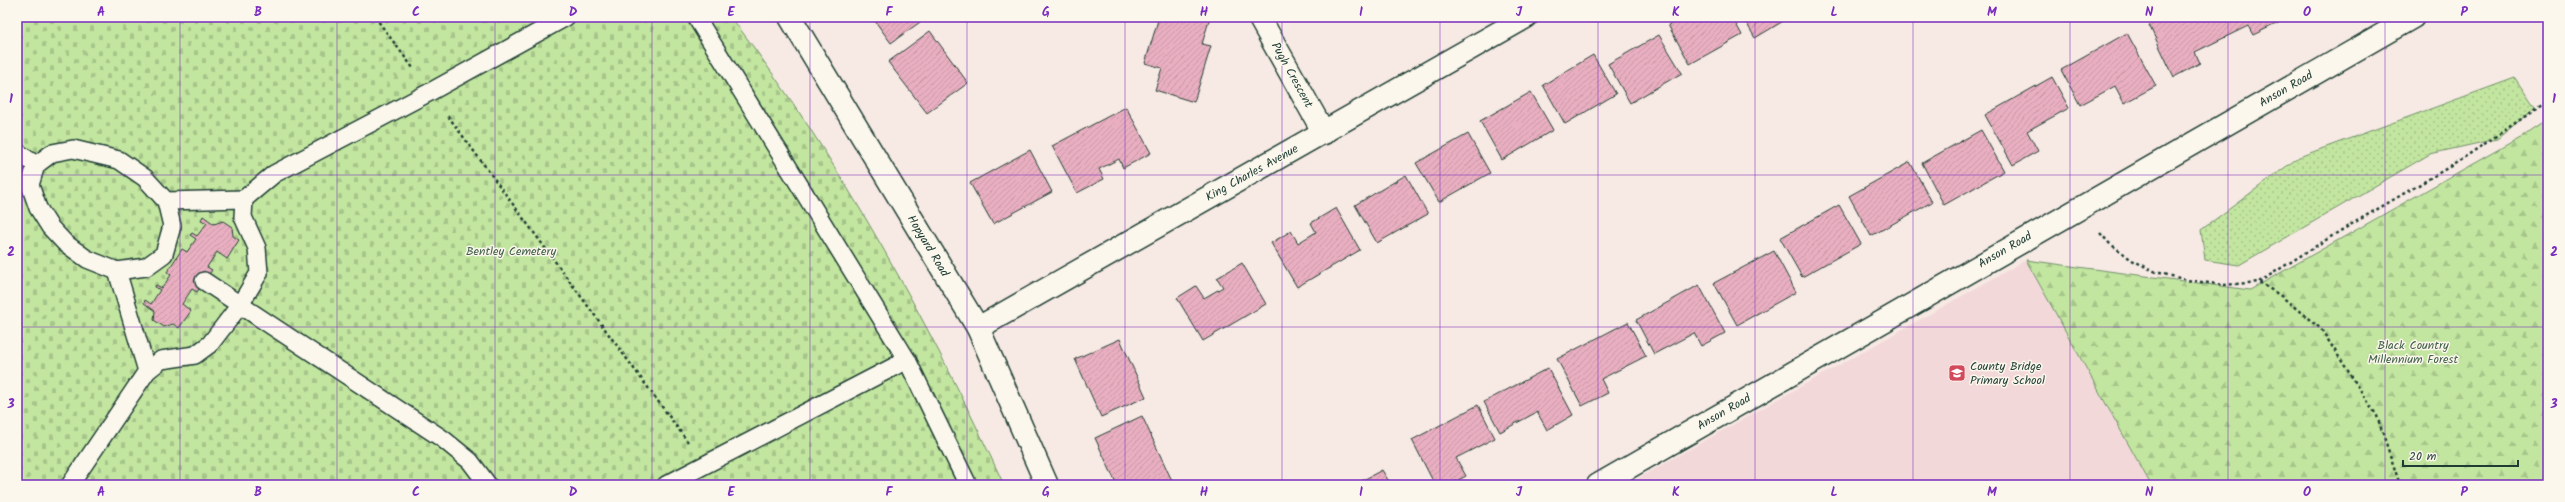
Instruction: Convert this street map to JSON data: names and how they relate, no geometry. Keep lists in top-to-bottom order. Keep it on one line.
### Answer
{"streets":{"street":["Pugh Crescent","Anson Road","King Charles Avenue","Hopyard Road"]},"crossings":[["Pugh Crescent","King Charles Avenue"],["King Charles Avenue","Hopyard Road"]],"parks":["Bentley Cemetery","Black Country Millennium Forest"],"places":{"school or university":["County Bridge Primary School"]},"scale_bar":"20 m","grid":{"columns":["A","B","C","D","E","F","G","H","I","J","K","L","M","N","O","P"],"rows":["1","2","3"]}}
